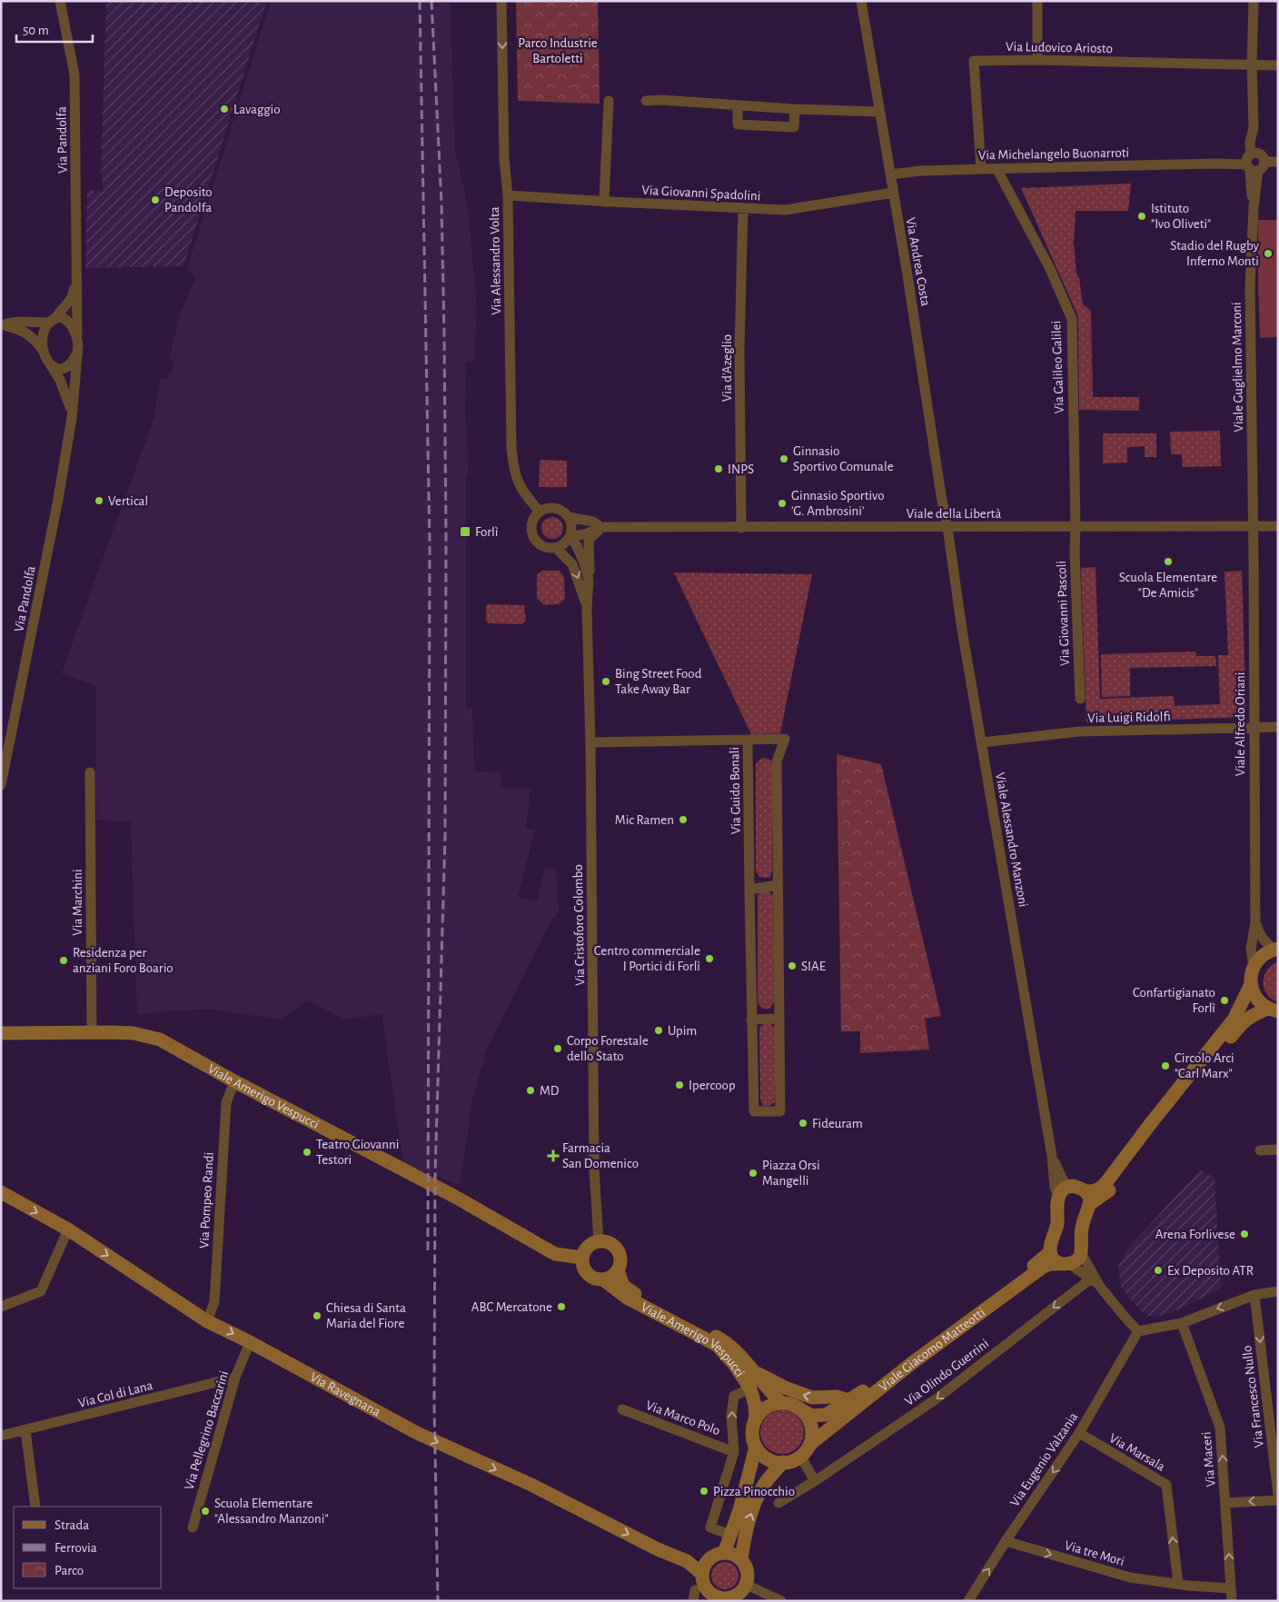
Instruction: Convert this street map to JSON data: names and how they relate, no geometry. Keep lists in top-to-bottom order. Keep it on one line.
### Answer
{"streets":{"main road":["Viale Amerigo Vespucci","Viale Giacomo Matteotti","Via Ravegnana"],"street":["Via Ludovico Ariosto","Via Pandolfa","Via Michelangelo Buonarroti","Via Giovanni Spadolini","Via Alessandro Volta","Via Andrea Costa","Via Galileo Galilei","Viale Guglielmo Marconi","Via d'Azeglio","Viale della Libertà","Via Giovanni Pascoli","Via Luigi Ridolfi","Viale Alfredo Oriani","Via Guido Bonali","Viale Alessandro Manzoni","Via Marchini","Via Cristoforo Colombo","Via Pompeo Randi","Via Olindo Guerrini","Via Col di Lana","Via Francesco Nullo","Via Marco Polo","Via Pellegrino Baccarini","Via Marsala","Via Eugenio Valzania","Via Maceri","Via tre Mori"]},"crossings":[["Via Ludovico Ariosto","Via Michelangelo Buonarroti"],["Via Ludovico Ariosto","Viale Guglielmo Marconi"],["Via Michelangelo Buonarroti","Via Andrea Costa"],["Via Michelangelo Buonarroti","Via Galileo Galilei"],["Via Michelangelo Buonarroti","Viale Guglielmo Marconi"],["Via Giovanni Spadolini","Via Alessandro Volta"],["Via Giovanni Spadolini","Via Andrea Costa"],["Via Giovanni Spadolini","Via d'Azeglio"],["Via Alessandro Volta","Viale della Libertà"],["Via Andrea Costa","Viale della Libertà"],["Via Andrea Costa","Viale Alessandro Manzoni"],["Via Galileo Galilei","Viale della Libertà"],["Via Galileo Galilei","Via Giovanni Pascoli"],["Viale Guglielmo Marconi","Viale della Libertà"],["Viale Guglielmo Marconi","Viale Alfredo Oriani"],["Via d'Azeglio","Viale della Libertà"],["Viale della Libertà","Via Giovanni Pascoli"],["Viale della Libertà","Viale Alfredo Oriani"],["Viale della Libertà","Viale Alessandro Manzoni"],["Via Luigi Ridolfi","Viale Alfredo Oriani"],["Via Luigi Ridolfi","Viale Alessandro Manzoni"],["Via Marchini","Viale Amerigo Vespucci"],["Via Cristoforo Colombo","Viale Amerigo Vespucci"],["Viale Amerigo Vespucci","Via Pompeo Randi"],["Viale Amerigo Vespucci","Viale Giacomo Matteotti"],["Via Pompeo Randi","Via Ravegnana"],["Via Col di Lana","Via Pellegrino Baccarini"],["Via Ravegnana","Via Pellegrino Baccarini"],["Via Marsala","Via Eugenio Valzania"],["Via Marsala","Via tre Mori"],["Via Eugenio Valzania","Via tre Mori"],["Via Maceri","Via tre Mori"]],"one_way":["Via Alessandro Volta","Via Olindo Guerrini","Via Ravegnana","Via Francesco Nullo","Via Marsala","Via Maceri","Via tre Mori"],"parks":["Parco Industrie Bartoletti"],"places":{"other":["Lavaggio","Deposito Pandolfa","Istituto \"Ivo Oliveti\"","Stadio del Rugby Inferno Monti","Ginnasio Sportivo Comunale","INPS","Vertical","Ginnasio Sportivo 'G. Ambrosini'","Scuola Elementare \"De Amicis\"","Bing Street Food Take Away Bar","Mic Ramen","Centro commerciale I Portici di Forlì","Residenza per anziani Foro Boario","SIAE","Confartigianato Forlì","Upim","Corpo Forestale dello Stato","Circolo Arci \"Carl Marx\"","Ipercoop","MD","Fideuram","Teatro Giovanni Testori","Piazza Orsi Mangelli","Arena Forlivese","Ex Deposito ATR","ABC Mercatone","Chiesa di Santa Maria del Fiore","Pizza Pinocchio","Scuola Elementare \"Alessandro Manzoni\""],"transit":["Forlì"],"health":["Farmacia San Domenico"]},"legend":["Strada","Ferrovia","Parco"],"scale_bar":"50 m"}
